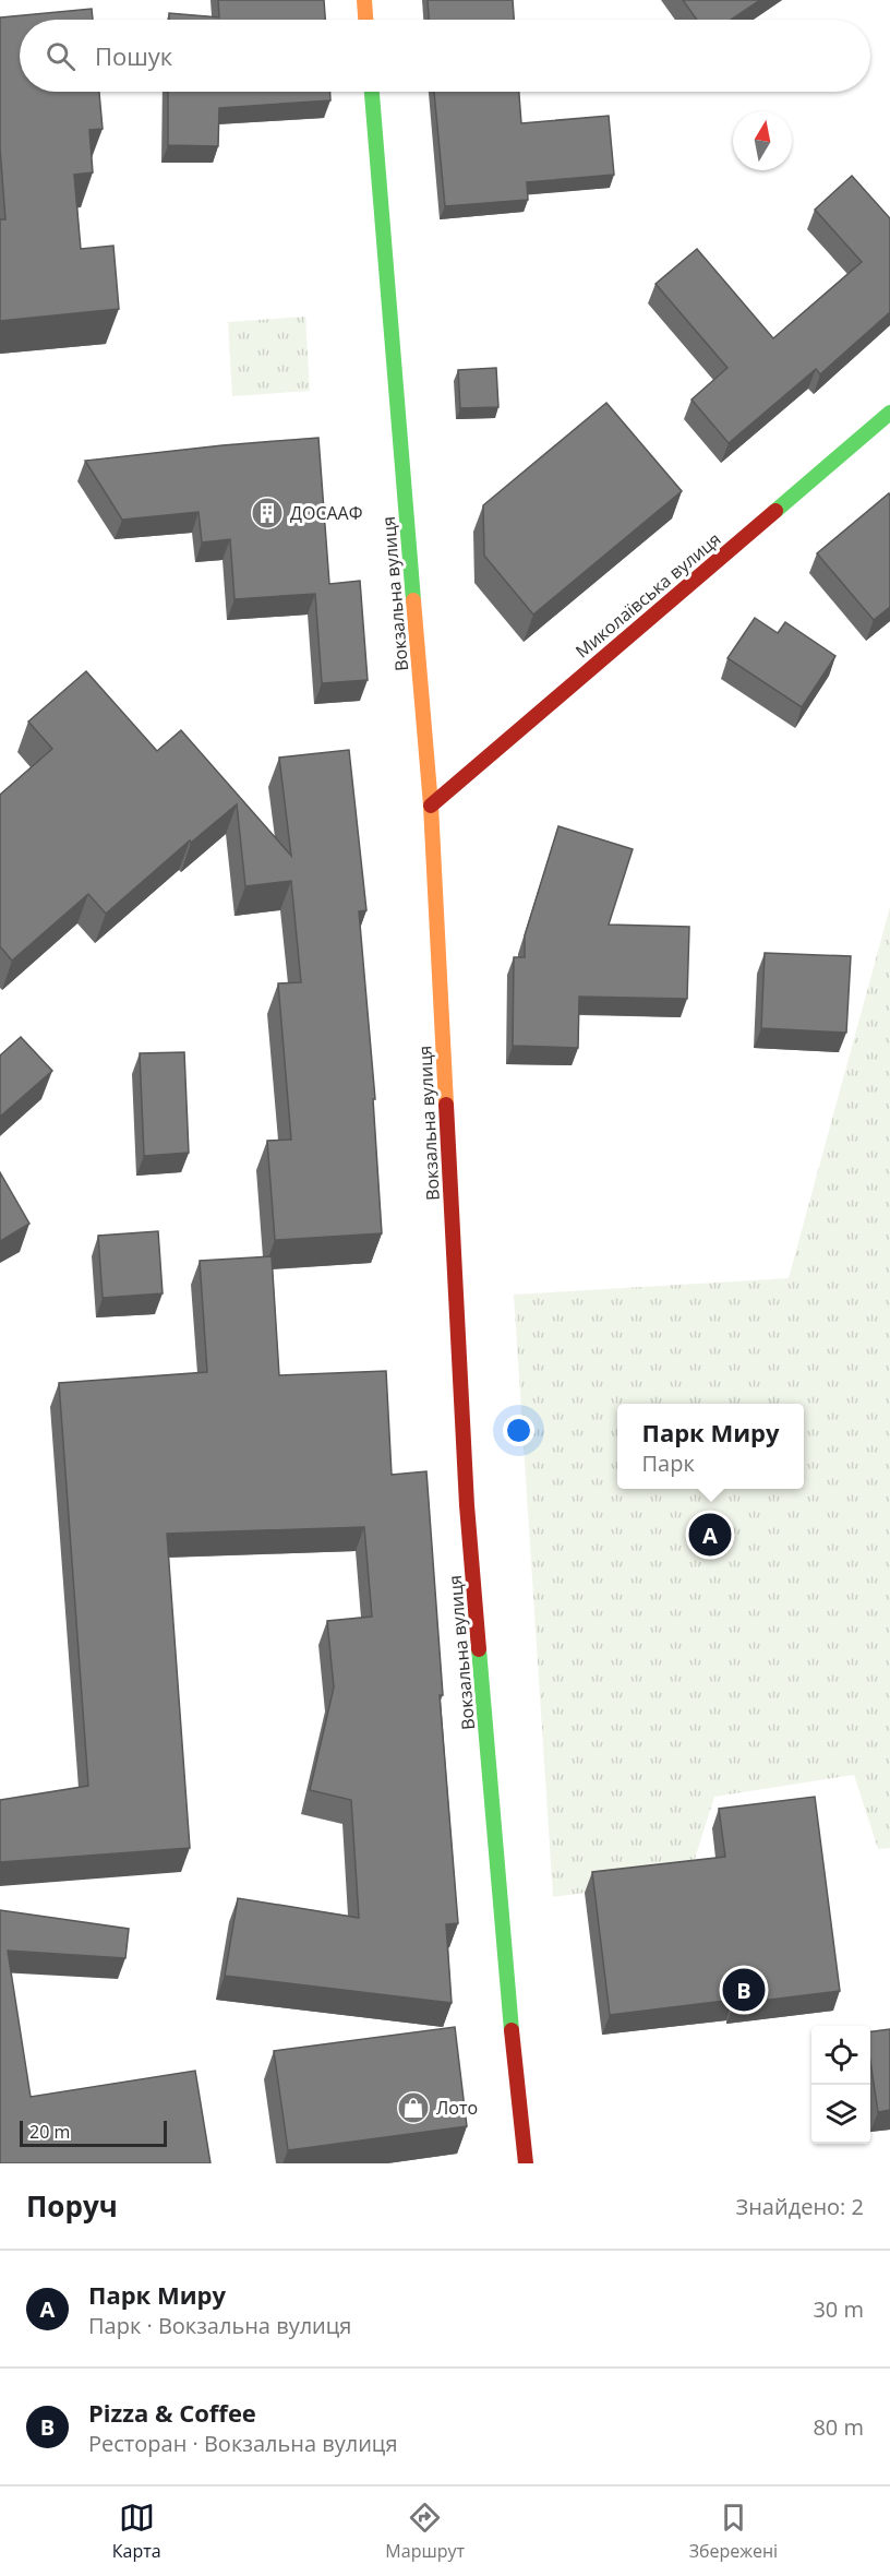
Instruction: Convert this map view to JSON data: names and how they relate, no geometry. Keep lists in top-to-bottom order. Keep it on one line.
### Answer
{"streets":{"street":["Вокзальна вулиця","Миколаївська вулиця"]},"crossings":[["Вокзальна вулиця","Миколаївська вулиця"]],"places":{"building":["ДОСААФ"],"shop":["Лото"]},"scale_bar":"20 m","north":"top","page":{"search":"Пошук","popup":["Парк Миру","Парк"],"pins":["A","B"],"scale":"20 m","heading":["Поруч","Знайдено: 2"],"list":[{"mark":"A","name":"Парк Миру","note":"Парк · Вокзальна вулиця","value":"30 m"},{"mark":"B","name":"Pizza & Coffee","note":"Ресторан · Вокзальна вулиця","value":"80 m"}],"nav":["Карта","Маршрут","Збережені"]}}
